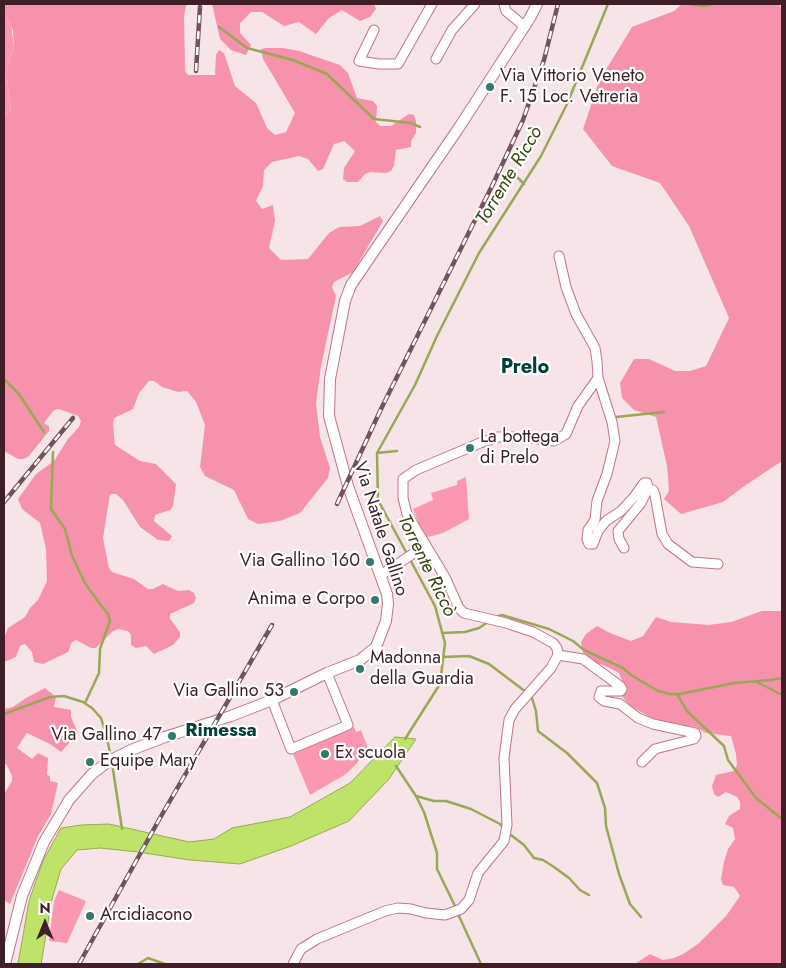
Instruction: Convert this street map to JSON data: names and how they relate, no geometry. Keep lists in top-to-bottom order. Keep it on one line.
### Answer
{"streets":{"main road":["Via Natale Gallino"]},"districts":["Prelo","Rimessa"],"water":["Torrente Riccò"],"places":["Via Vittorio Veneto F. 15 Loc. Vetreria","La bottega di Prelo","Via Gallino 160","Anima e Corpo","Madonna della Guardia","Via Gallino 53","Via Gallino 47","Ex scuola","Equipe Mary","Arcidiacono"],"north":"top"}
